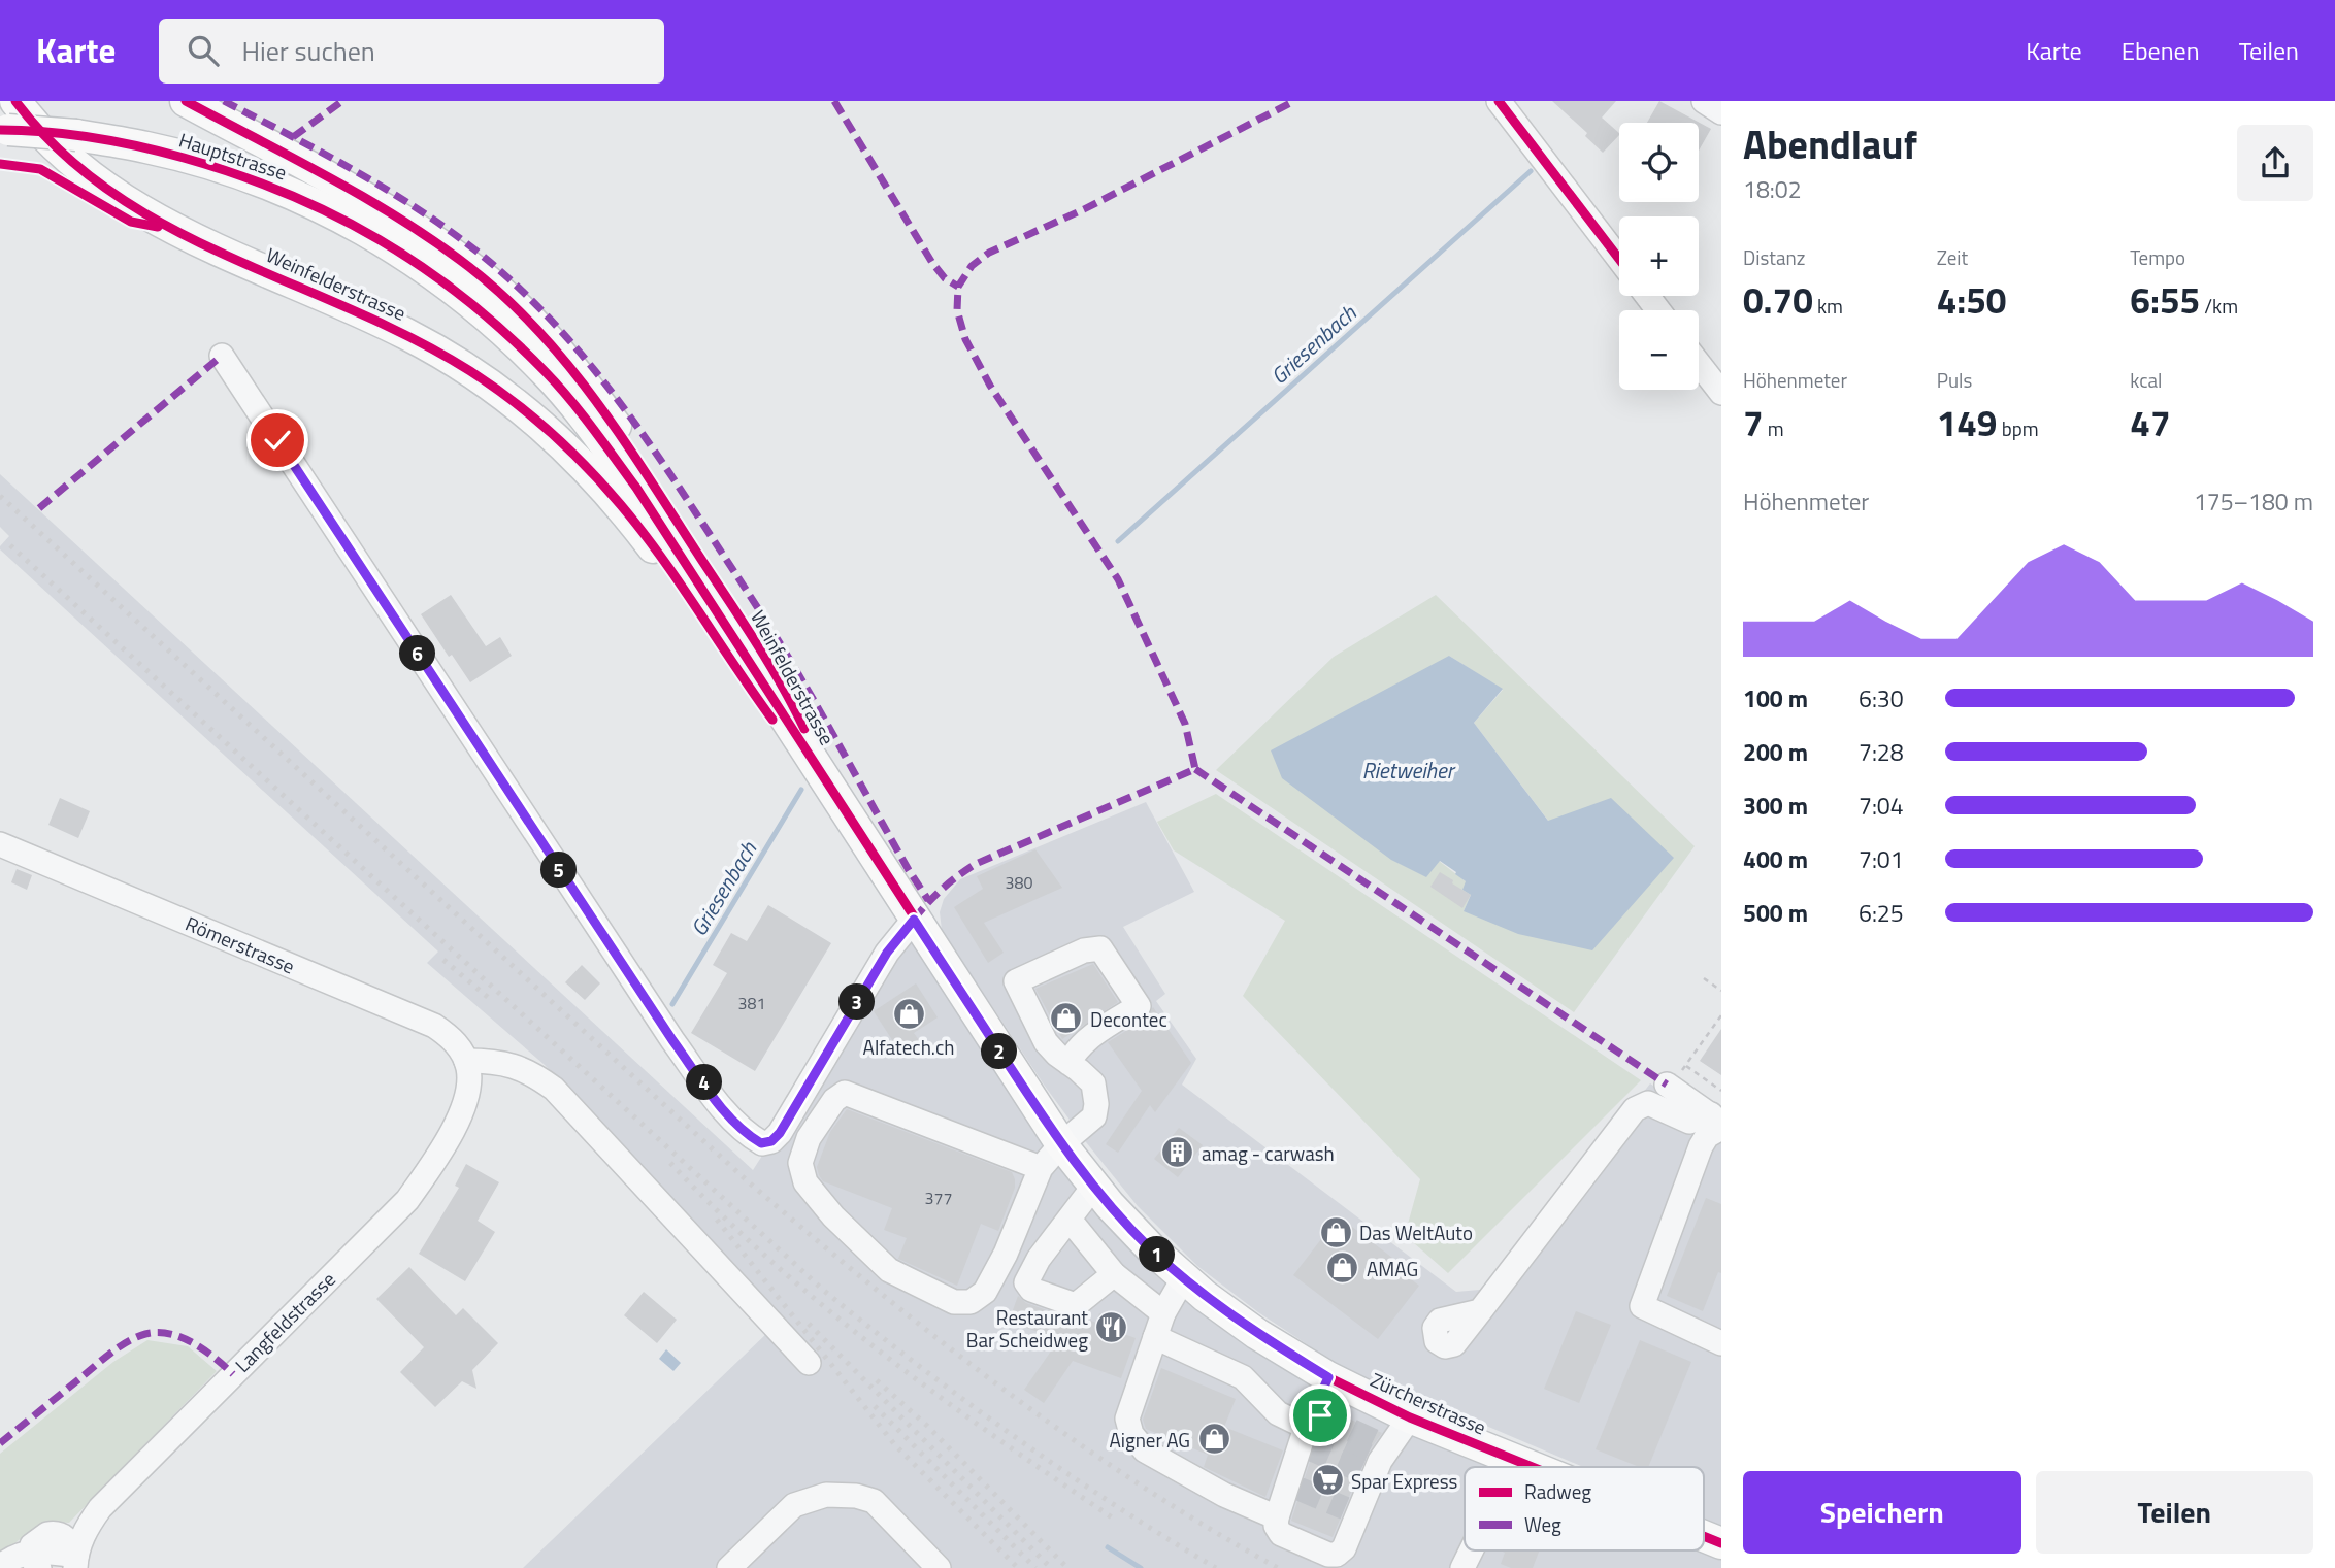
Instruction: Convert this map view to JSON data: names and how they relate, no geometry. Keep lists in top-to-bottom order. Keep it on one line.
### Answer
{"streets":{"main road":["Hauptstrasse","Weinfelderstrasse","Zürcherstrasse"],"street":["Römerstrasse","Langfeldstrasse"]},"crossings":[["Hauptstrasse","Weinfelderstrasse"],["Hauptstrasse","Zürcherstrasse"],["Weinfelderstrasse","Zürcherstrasse"],["Römerstrasse","Langfeldstrasse"]],"water":["Griesenbach","Rietweiher"],"places":{"shop":["Alfatech.ch","Decontec","Das WeltAuto","AMAG","Aigner AG"],"building":["amag - carwash"],"restaurant":["Restaurant Bar Scheidweg"],"supermarket":["Spar Express"]},"house_numbers":["380","381","377"],"legend":["Radweg","Weg"],"page":{"header":"Karte","search":"Hier suchen","nav":["Karte","Ebenen","Teilen"],"heading":["Abendlauf","18:02"],"map_buttons":["+","−"],"stats":[["Distanz","0.70 km"],["Zeit","4:50"],["Tempo","6:55 /km"],["Höhenmeter","7 m"],["Puls","149 bpm"],["kcal","47"]],"chart":["Höhenmeter","175–180 m"],"pins":["6","5","3","2","4","1"],"list":[{"name":"100 m","note":"6:30"},{"name":"200 m","note":"7:28"},{"name":"300 m","note":"7:04"},{"name":"400 m","note":"7:01"},{"name":"500 m","note":"6:25"}],"buttons":["Speichern","Teilen"]}}
